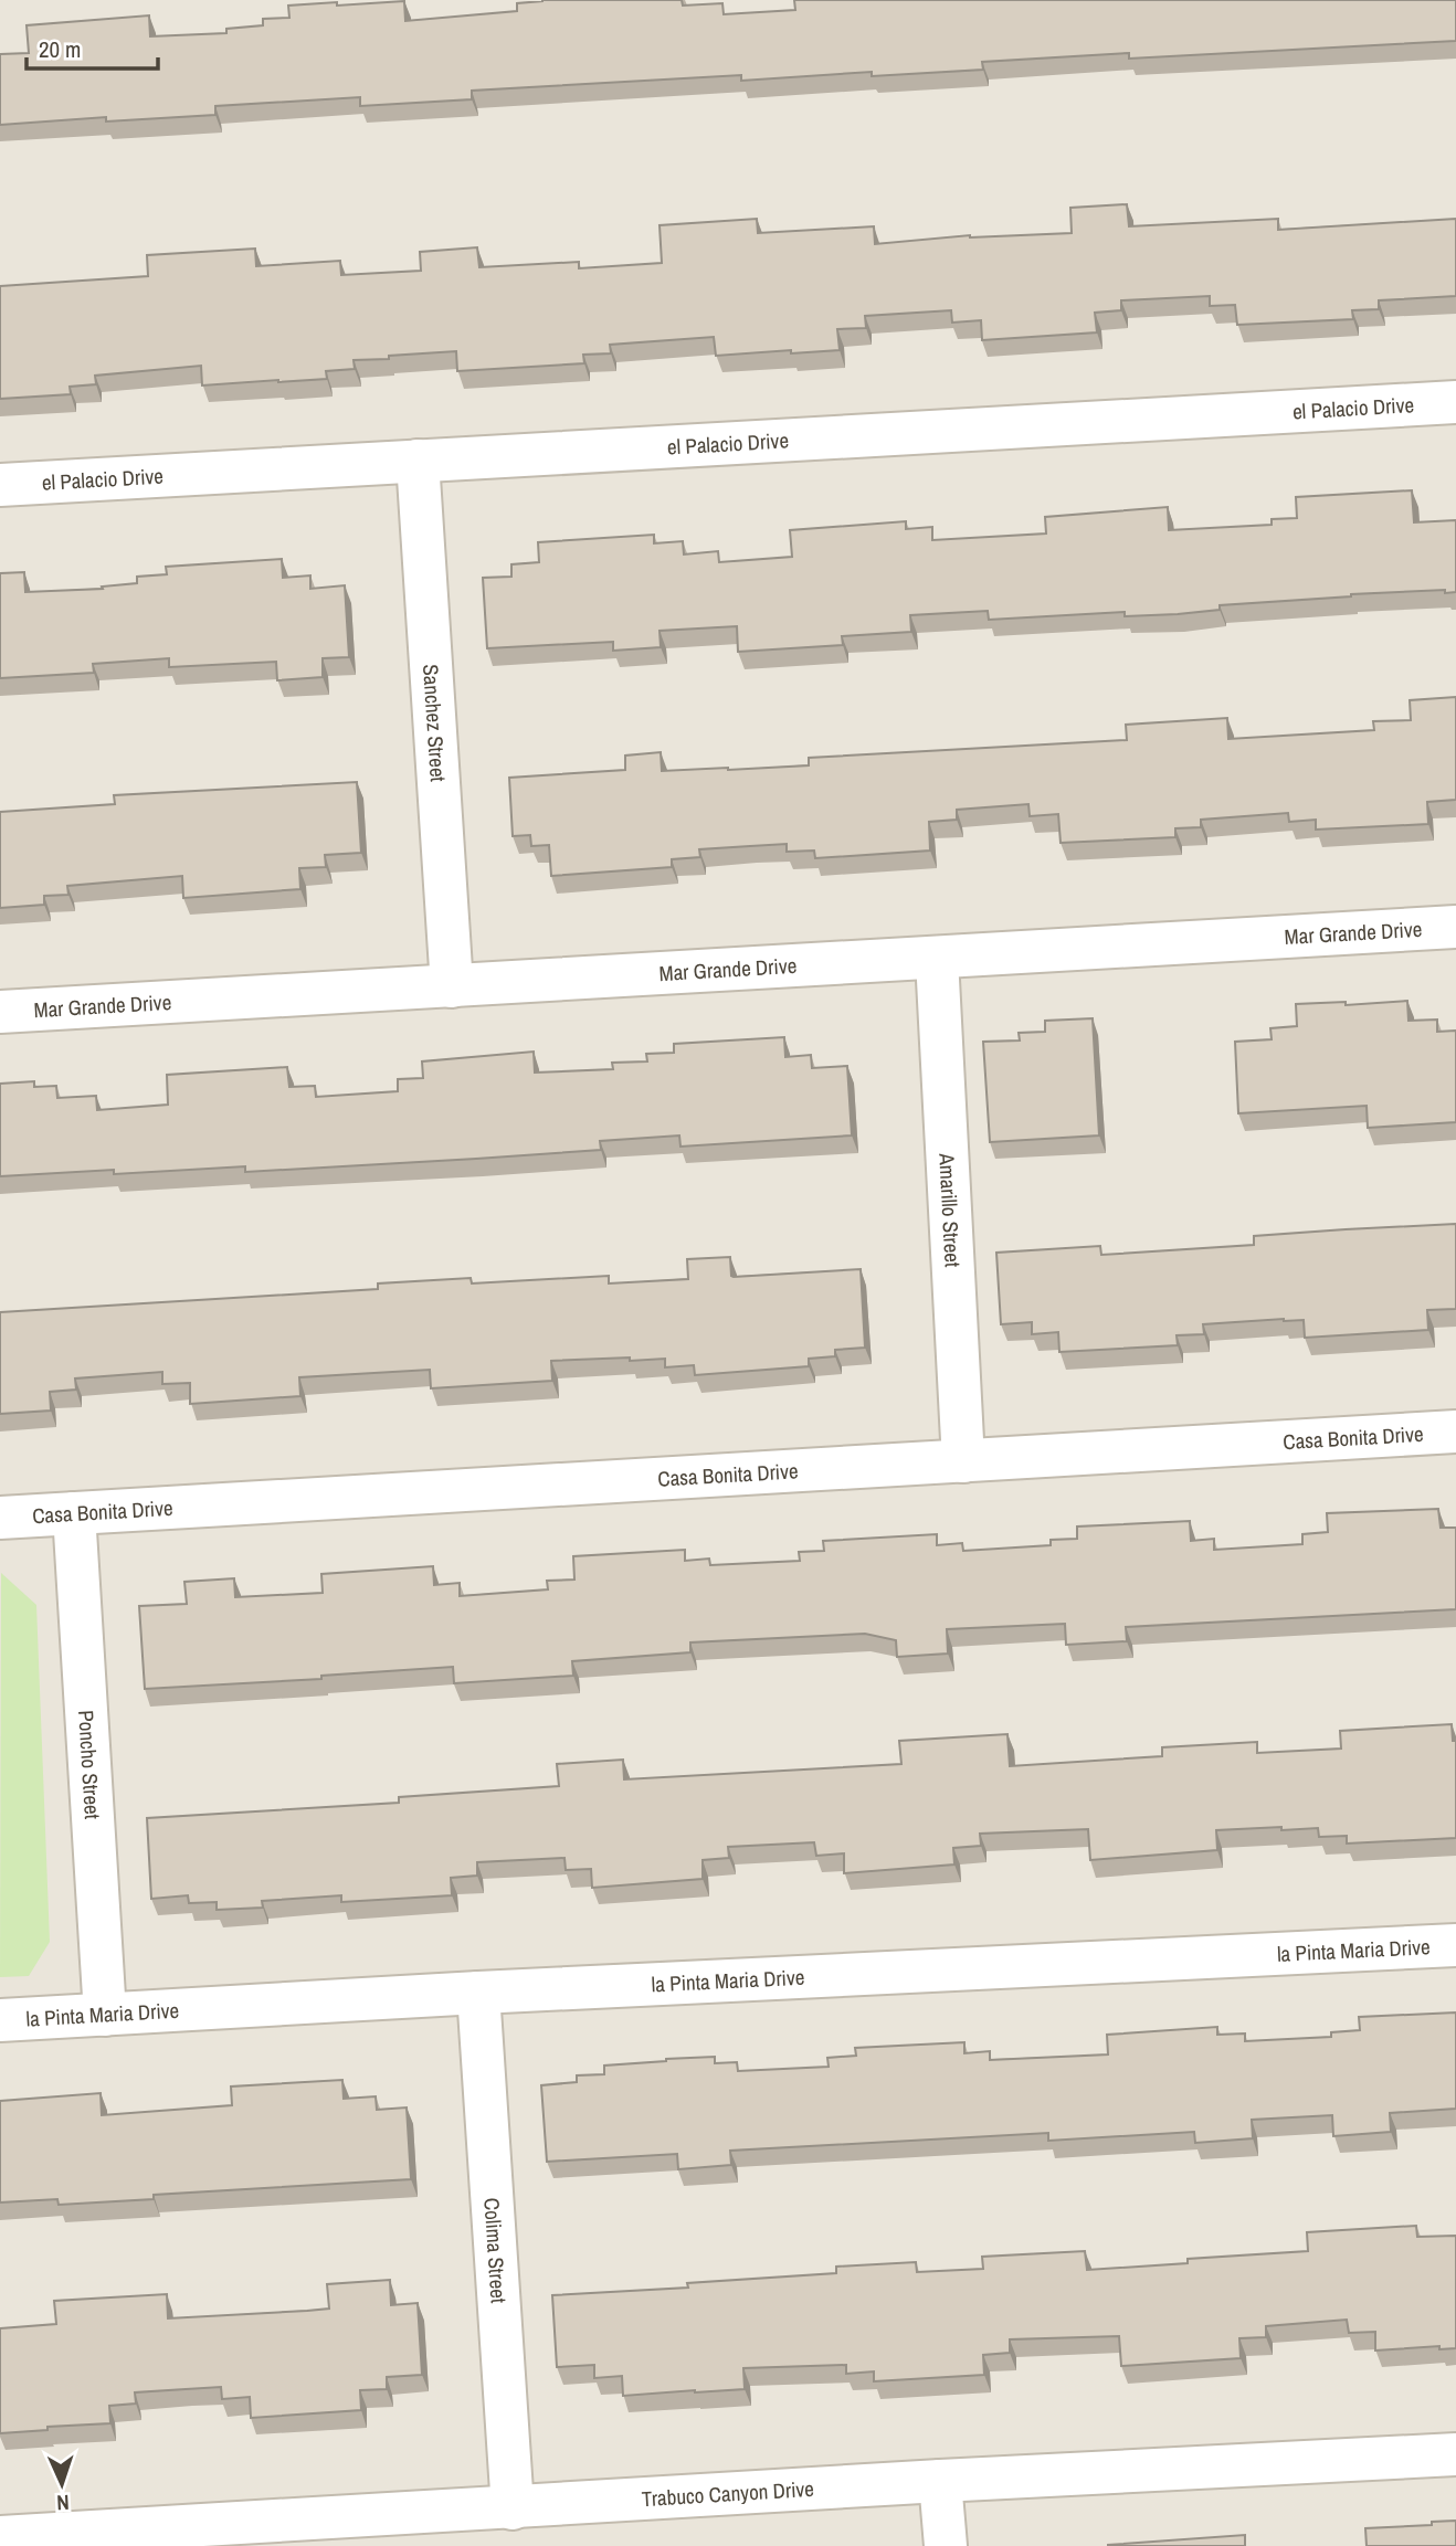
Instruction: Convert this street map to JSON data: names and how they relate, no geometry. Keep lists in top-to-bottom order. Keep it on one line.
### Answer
{"streets":{"street":["el Palacio Drive","Sanchez Street","Mar Grande Drive","Amarillo Street","Casa Bonita Drive","Poncho Street","la Pinta Maria Drive","Colima Street","Trabuco Canyon Drive"]},"crossings":[["el Palacio Drive","Sanchez Street"],["Sanchez Street","Mar Grande Drive"],["Mar Grande Drive","Amarillo Street"],["Amarillo Street","Casa Bonita Drive"],["Casa Bonita Drive","Poncho Street"],["Poncho Street","la Pinta Maria Drive"],["la Pinta Maria Drive","Colima Street"],["Colima Street","Trabuco Canyon Drive"]],"scale_bar":"20 m","north":"bottom"}
